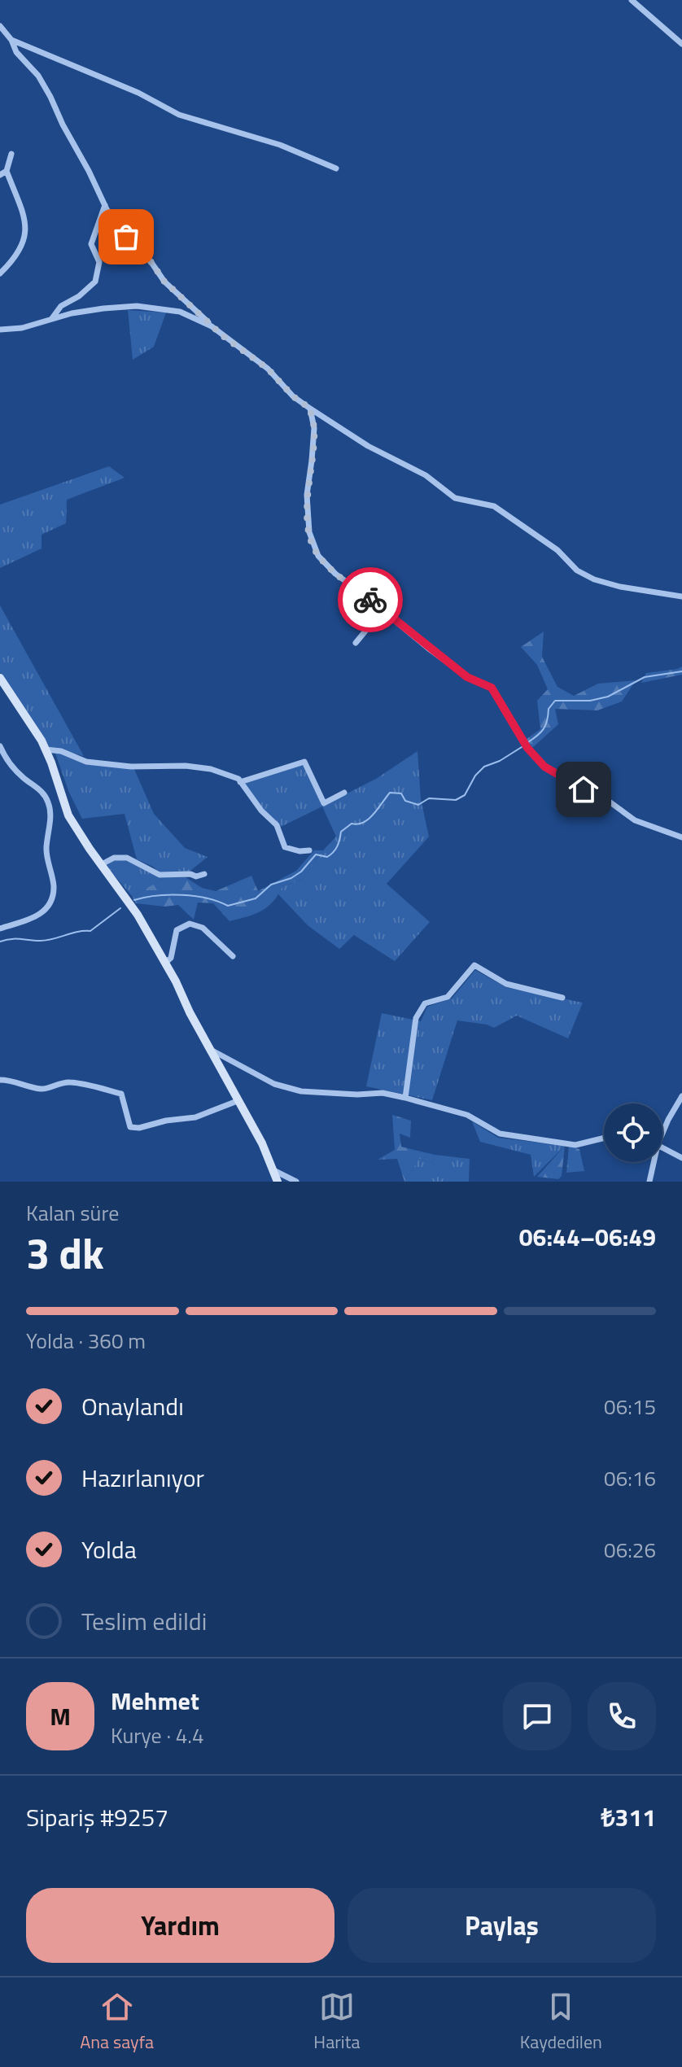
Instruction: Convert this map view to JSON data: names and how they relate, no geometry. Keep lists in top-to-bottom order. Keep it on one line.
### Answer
{"page":{"heading":["3 dk","Kalan süre","06:44–06:49"],"panel":["Mehmet","Kurye · 4.4","Sipariş #9257","₺311"],"bar":"Yolda · 360 m","list":[["Onaylandı","06:15"],["Hazırlanıyor","06:16"],["Yolda","06:26"],"Teslim edildi"],"round":"M","buttons":["Yardım","Paylaş"],"tabs":["Ana sayfa","Harita","Kaydedilen"]}}
